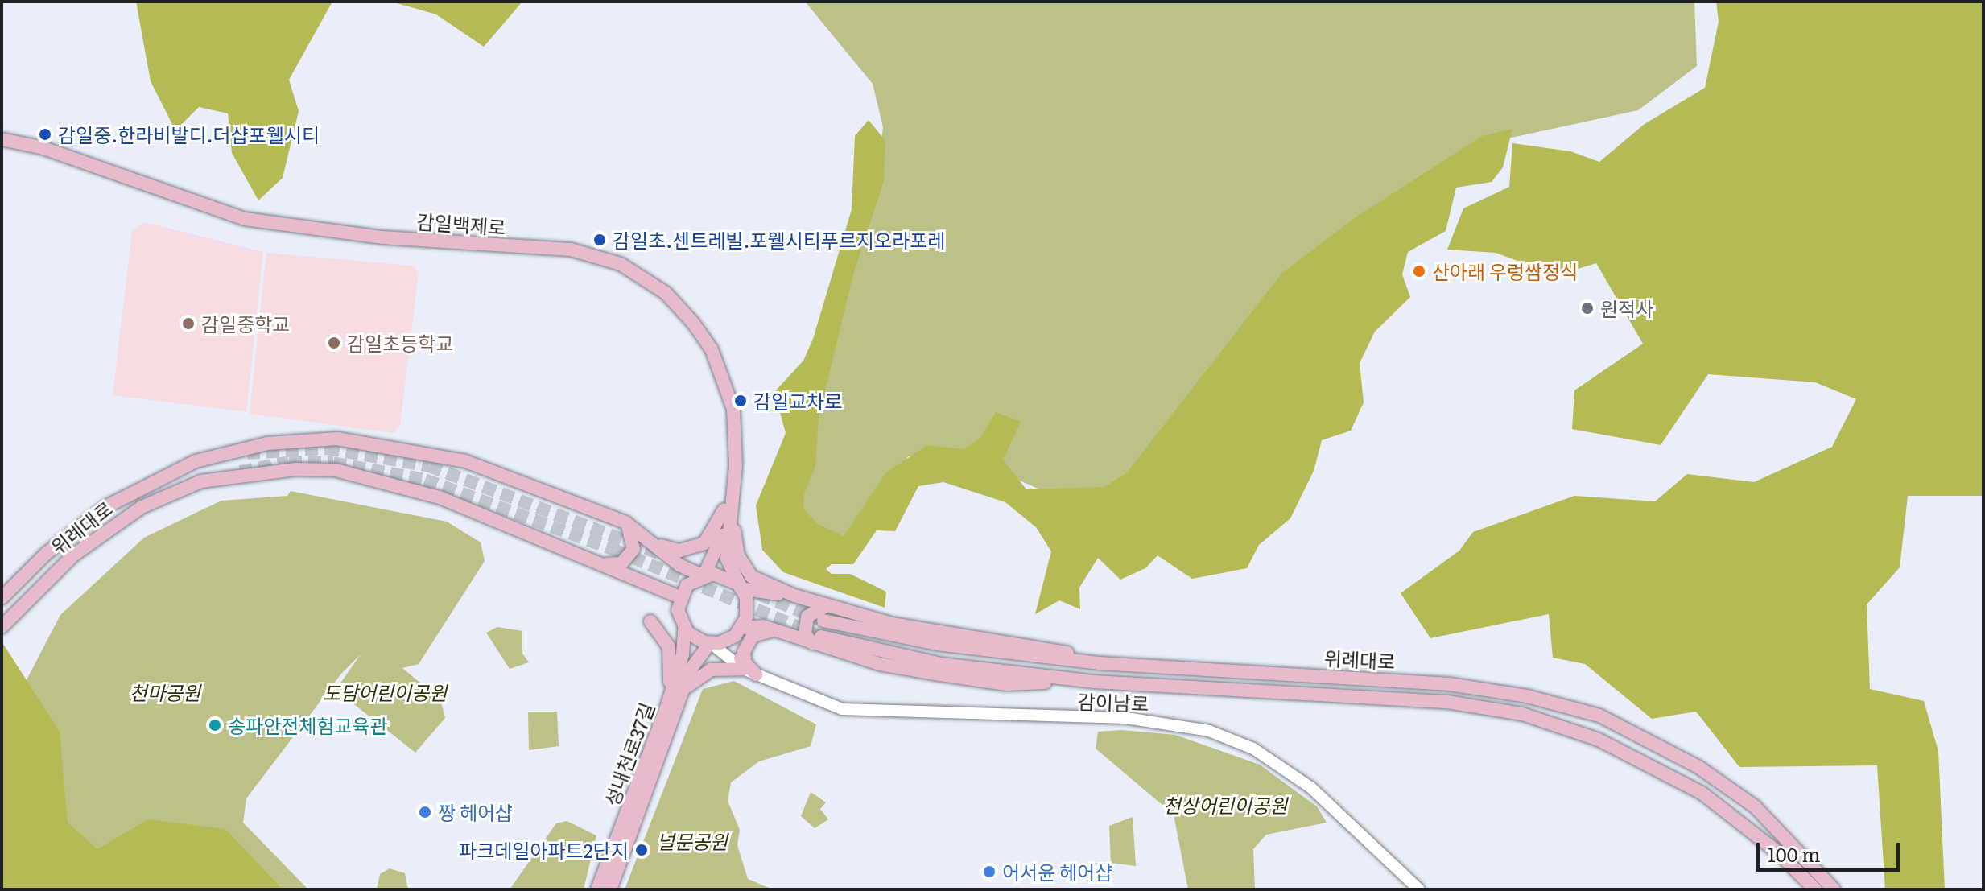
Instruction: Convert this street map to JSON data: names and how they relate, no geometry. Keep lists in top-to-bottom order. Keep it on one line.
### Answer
{"streets":{"main road":["감일백제로","위례대로","성내천로37길"],"street":["감이남로"]},"crossings":[["위례대로","감이남로"],["위례대로","성내천로37길"],["감이남로","성내천로37길"]],"parks":["천마공원","도담어린이공원","천상어린이공원","널문공원"],"places":["감일중.한라비발디.더샵포웰시티","감일초.센트레빌.포웰시티푸르지오라포레","산아래 우렁쌈정식","원적사","감일중학교","감일초등학교","감일교차로","송파안전체험교육관","짱 헤어샵","파크데일아파트2단지","어서윤 헤어샵"],"scale_bar":"100 m"}
